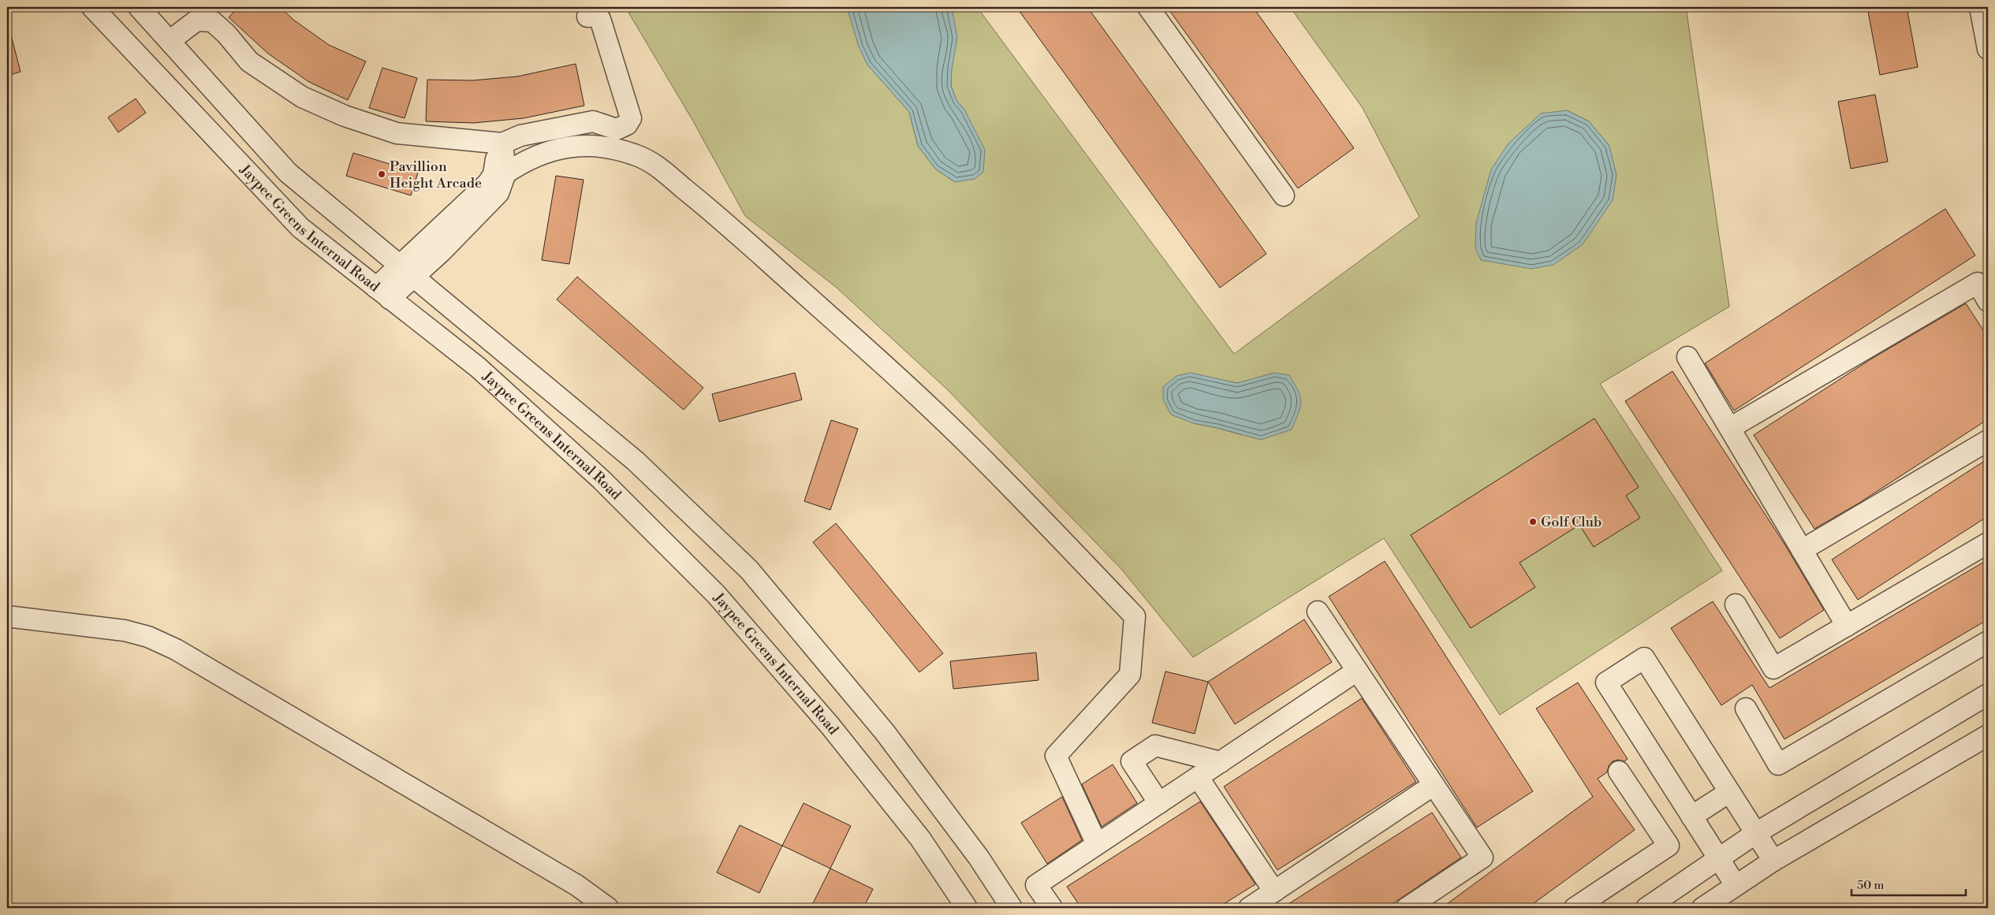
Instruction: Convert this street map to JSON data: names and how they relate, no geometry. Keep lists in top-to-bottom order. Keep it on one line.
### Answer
{"streets":{"street":["Jaypee Greens Internal Road"]},"places":["Pavillion Height Arcade","Golf Club"],"scale_bar":"50 m"}
